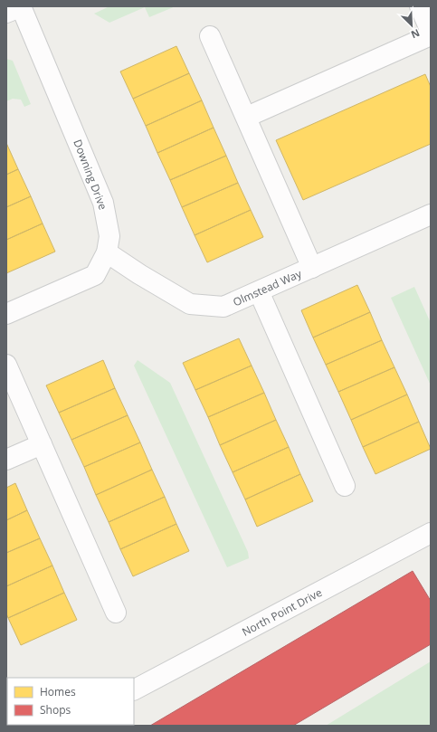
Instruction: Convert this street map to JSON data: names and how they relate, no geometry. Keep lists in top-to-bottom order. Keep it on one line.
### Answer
{"streets":{"street":["Downing Drive","Olmstead Way","North Point Drive"]},"crossings":[["Downing Drive","Olmstead Way"]],"legend":["Homes","Shops"],"north":"bottom right"}
